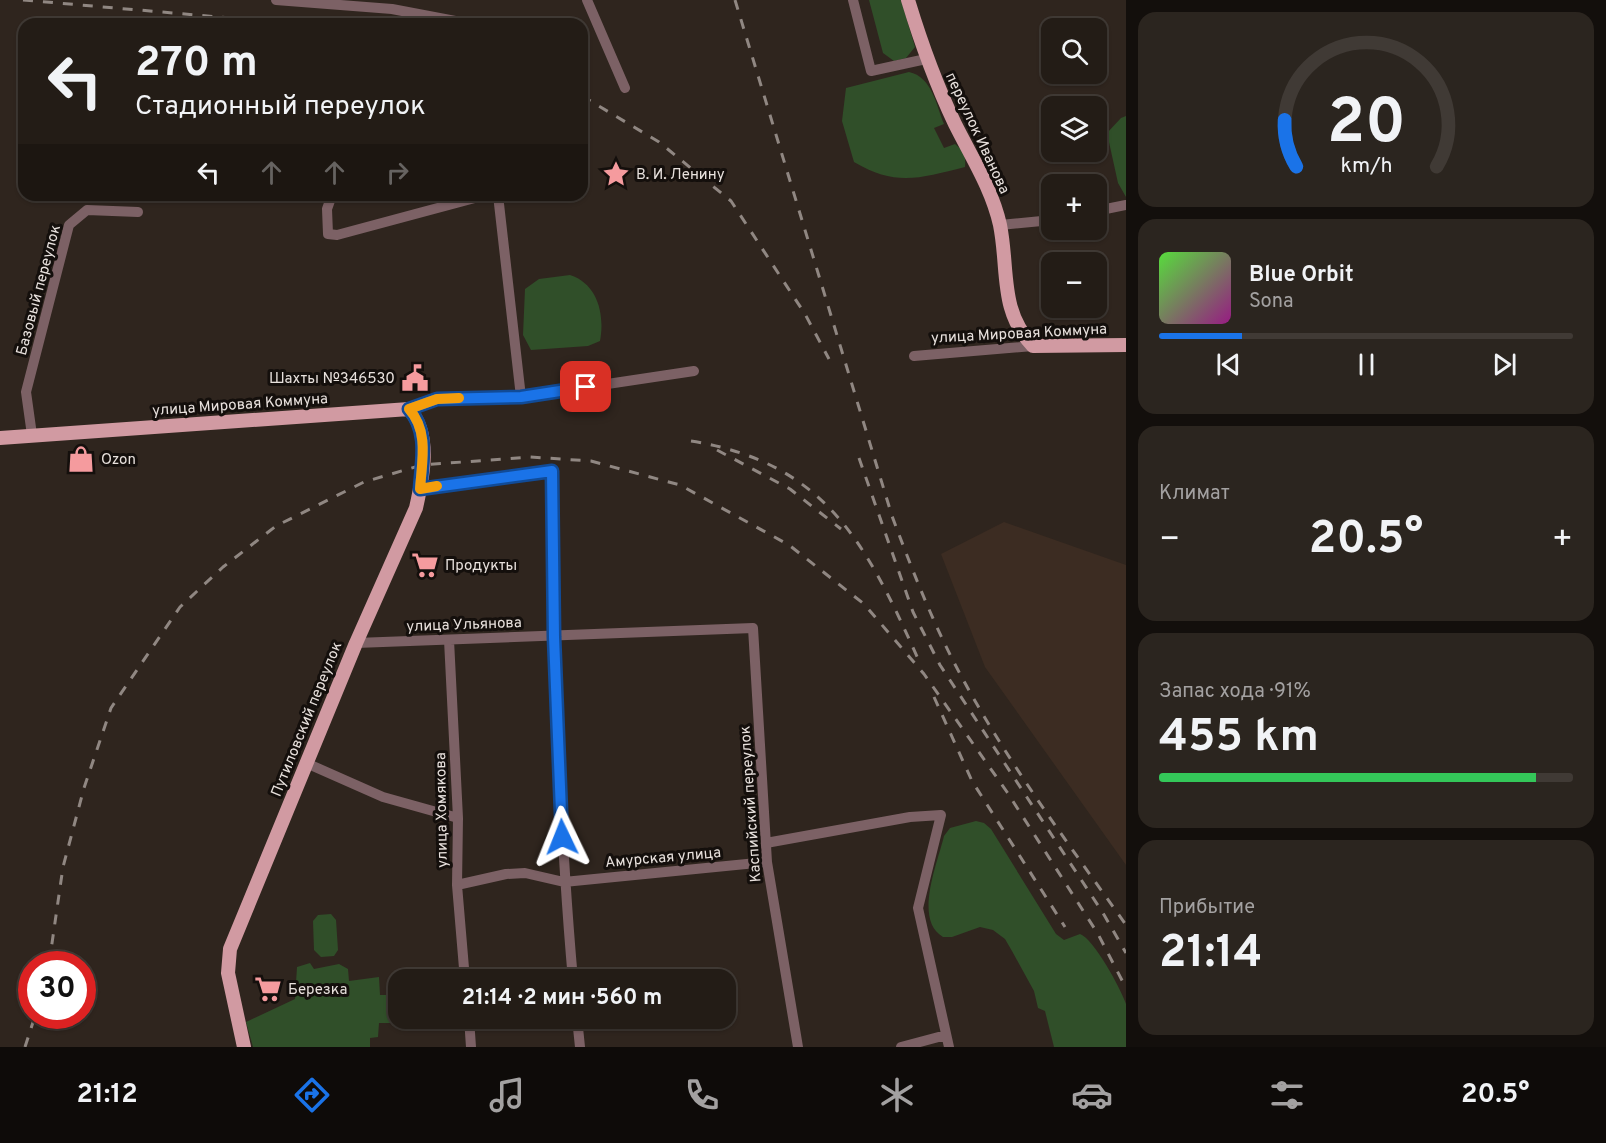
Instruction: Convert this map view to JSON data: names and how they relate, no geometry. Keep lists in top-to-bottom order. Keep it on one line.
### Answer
{"streets":{"main road":["переулок Иванова","улица Мировая Коммуна","Путиловский переулок"],"street":["Базовый переулок","улица Ульянова","Каспийский переулок","улица Хомякова","Амурская улица"]},"crossings":[["переулок Иванова","улица Мировая Коммуна"],["Базовый переулок","улица Мировая Коммуна"],["улица Мировая Коммуна","Путиловский переулок"],["улица Ульянова","Путиловский переулок"],["улица Ульянова","Каспийский переулок"],["улица Ульянова","улица Хомякова"],["Каспийский переулок","Амурская улица"],["улица Хомякова","Амурская улица"]],"places":{"place":["В. И. Ленину"],"public building":["Шахты №346530"],"shop":["Ozon"],"supermarket":["Продукты","Березка"]},"page":{"map_buttons":["+","−"],"turn":["270 m","Стадионный переулок"],"song":["Blue Orbit","Sona"],"tile":["Климат",["Запас хода · 91%","455 km"],["Прибытие","21:14"]],"heat":["−","20.5°","+"],"limit":"30","trip":"21:14 · 2 мин · 560 m","tabs":["21:12","20.5°"],"gauge":["20","km/h"]}}
